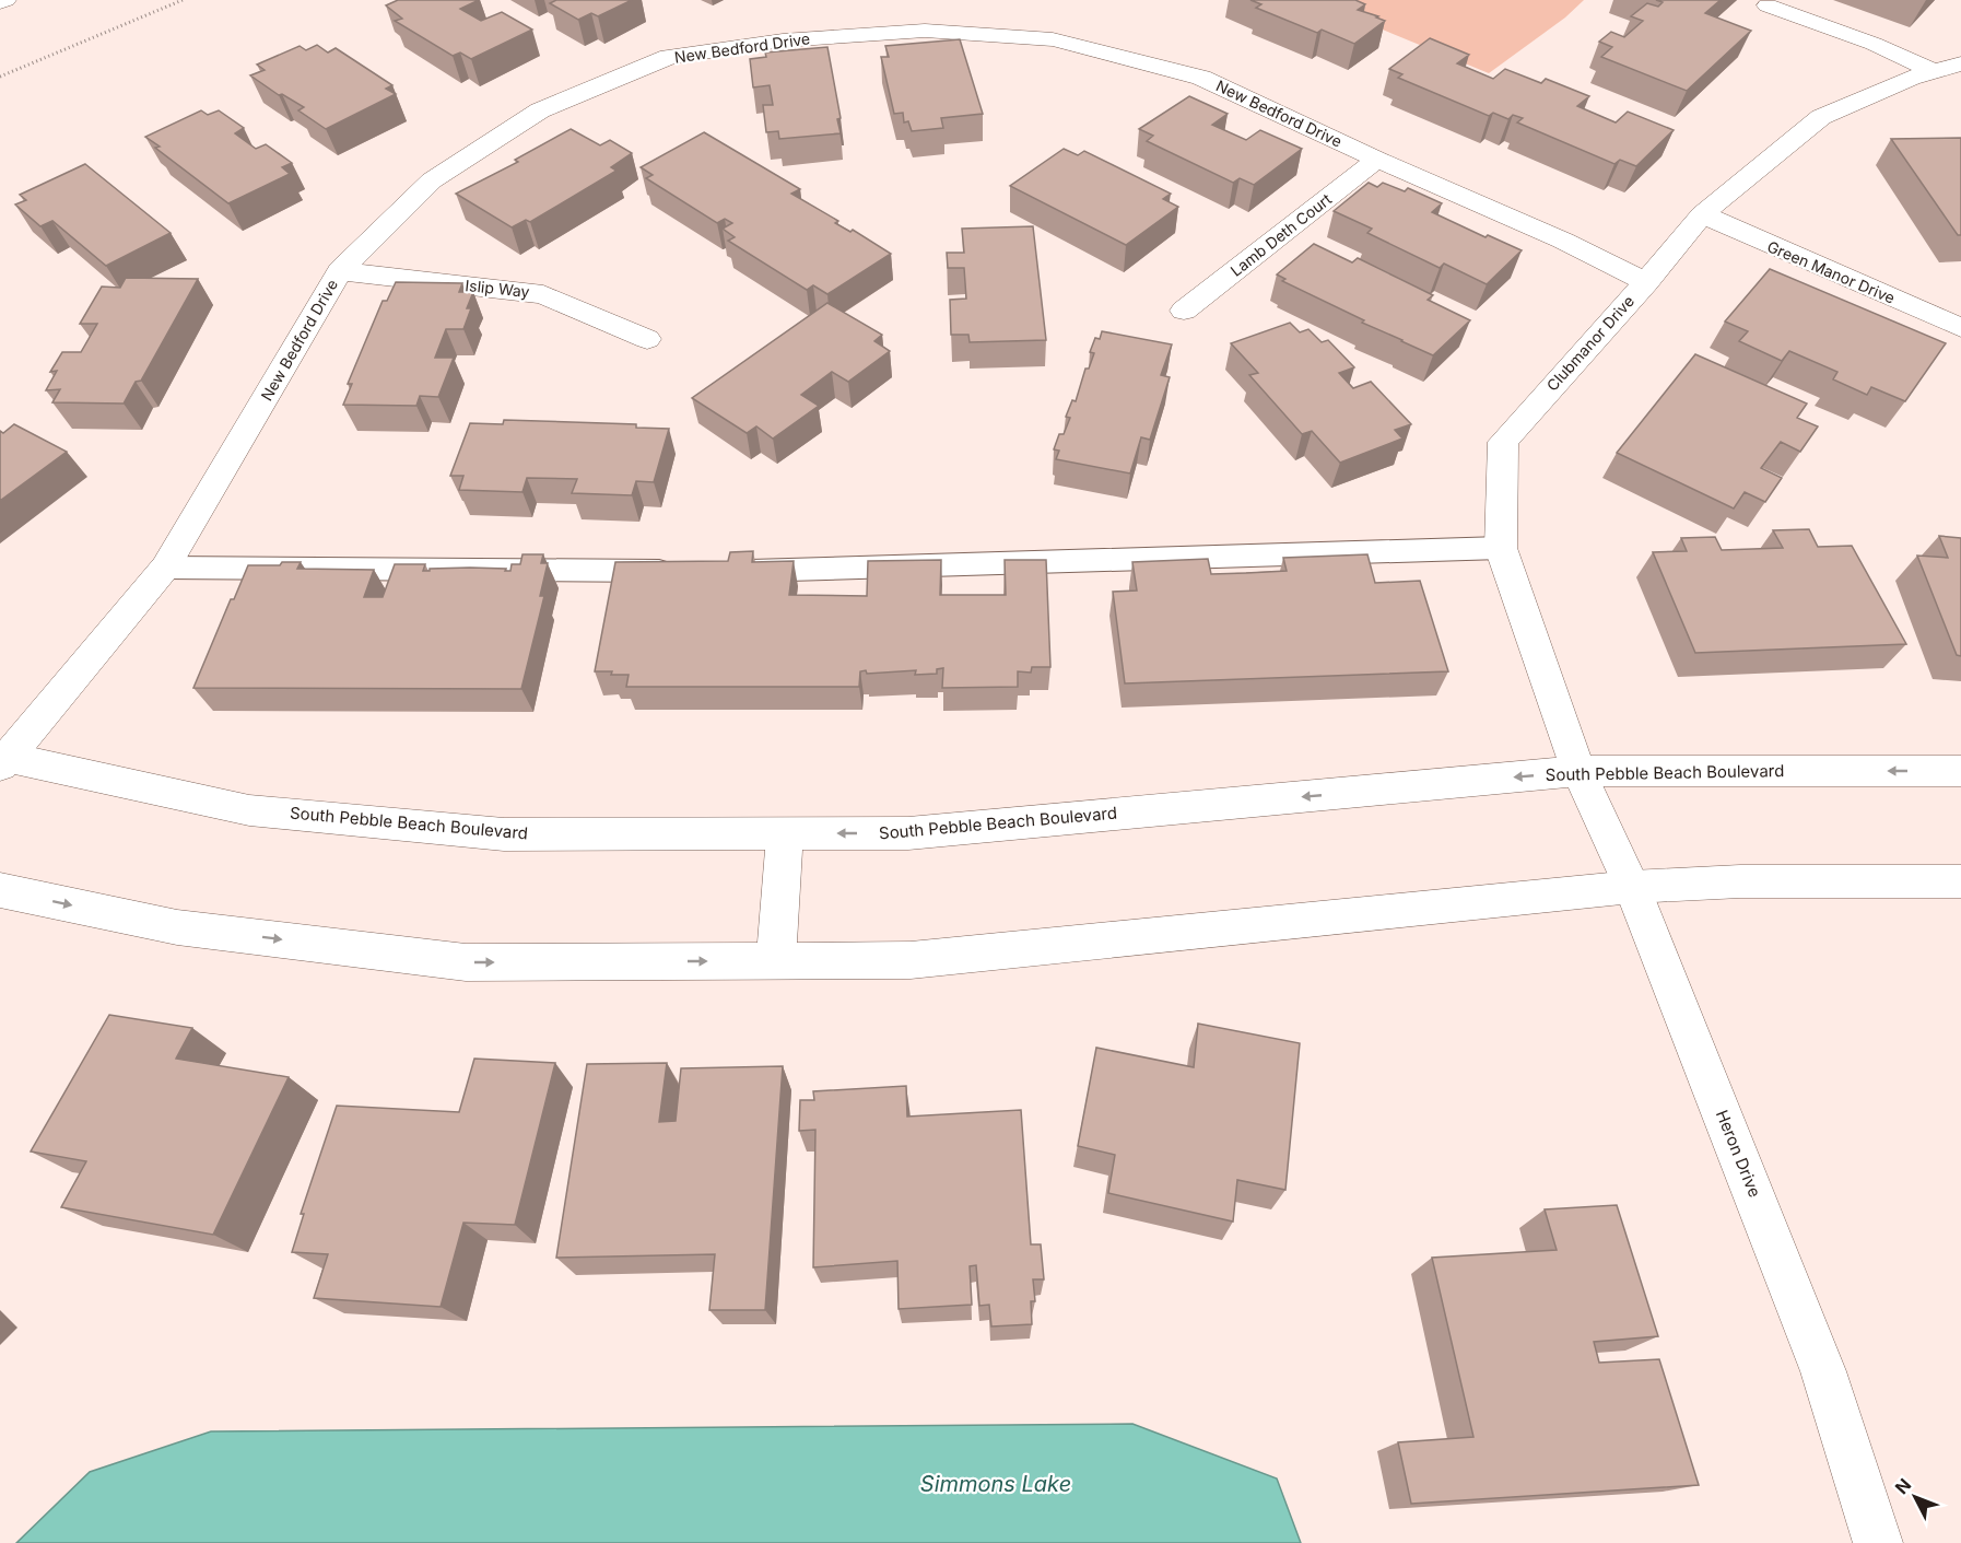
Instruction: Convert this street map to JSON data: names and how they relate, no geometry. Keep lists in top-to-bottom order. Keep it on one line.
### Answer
{"streets":{"street":["New Bedford Drive","Lamb Deth Court","Green Manor Drive","Islip Way","Clubmanor Drive","South Pebble Beach Boulevard","Heron Drive"]},"crossings":[["New Bedford Drive","Lamb Deth Court"],["New Bedford Drive","Islip Way"],["New Bedford Drive","Clubmanor Drive"],["New Bedford Drive","South Pebble Beach Boulevard"],["Green Manor Drive","Clubmanor Drive"],["Clubmanor Drive","South Pebble Beach Boulevard"],["Clubmanor Drive","Heron Drive"],["South Pebble Beach Boulevard","Heron Drive"]],"water":["Simmons Lake"],"north":"top left"}
